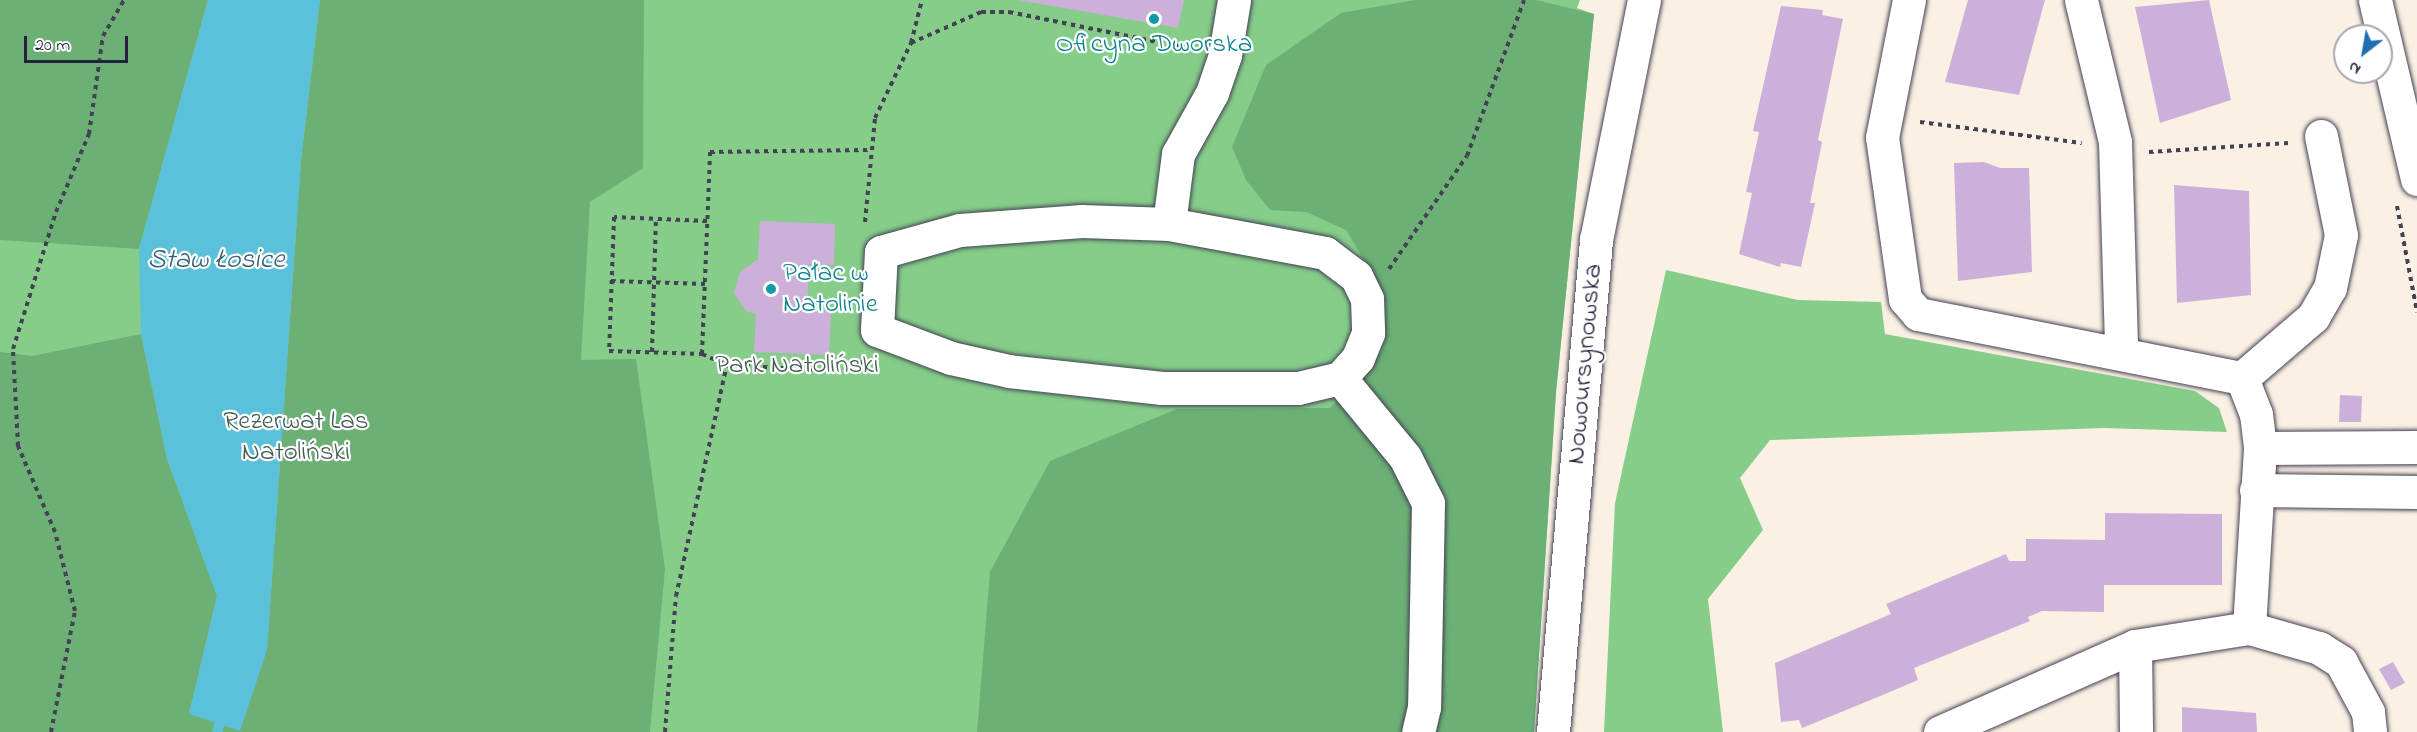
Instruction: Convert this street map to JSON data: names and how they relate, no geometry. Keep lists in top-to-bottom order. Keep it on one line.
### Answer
{"streets":{"street":["Nowoursynowska"]},"water":["Staw Łosice"],"parks":["Park Natoliński","Rezerwat Las Natoliński"],"places":["Oficyna Dworska","Pałac w Natolinie"],"scale_bar":"20 m","north":"bottom left"}
